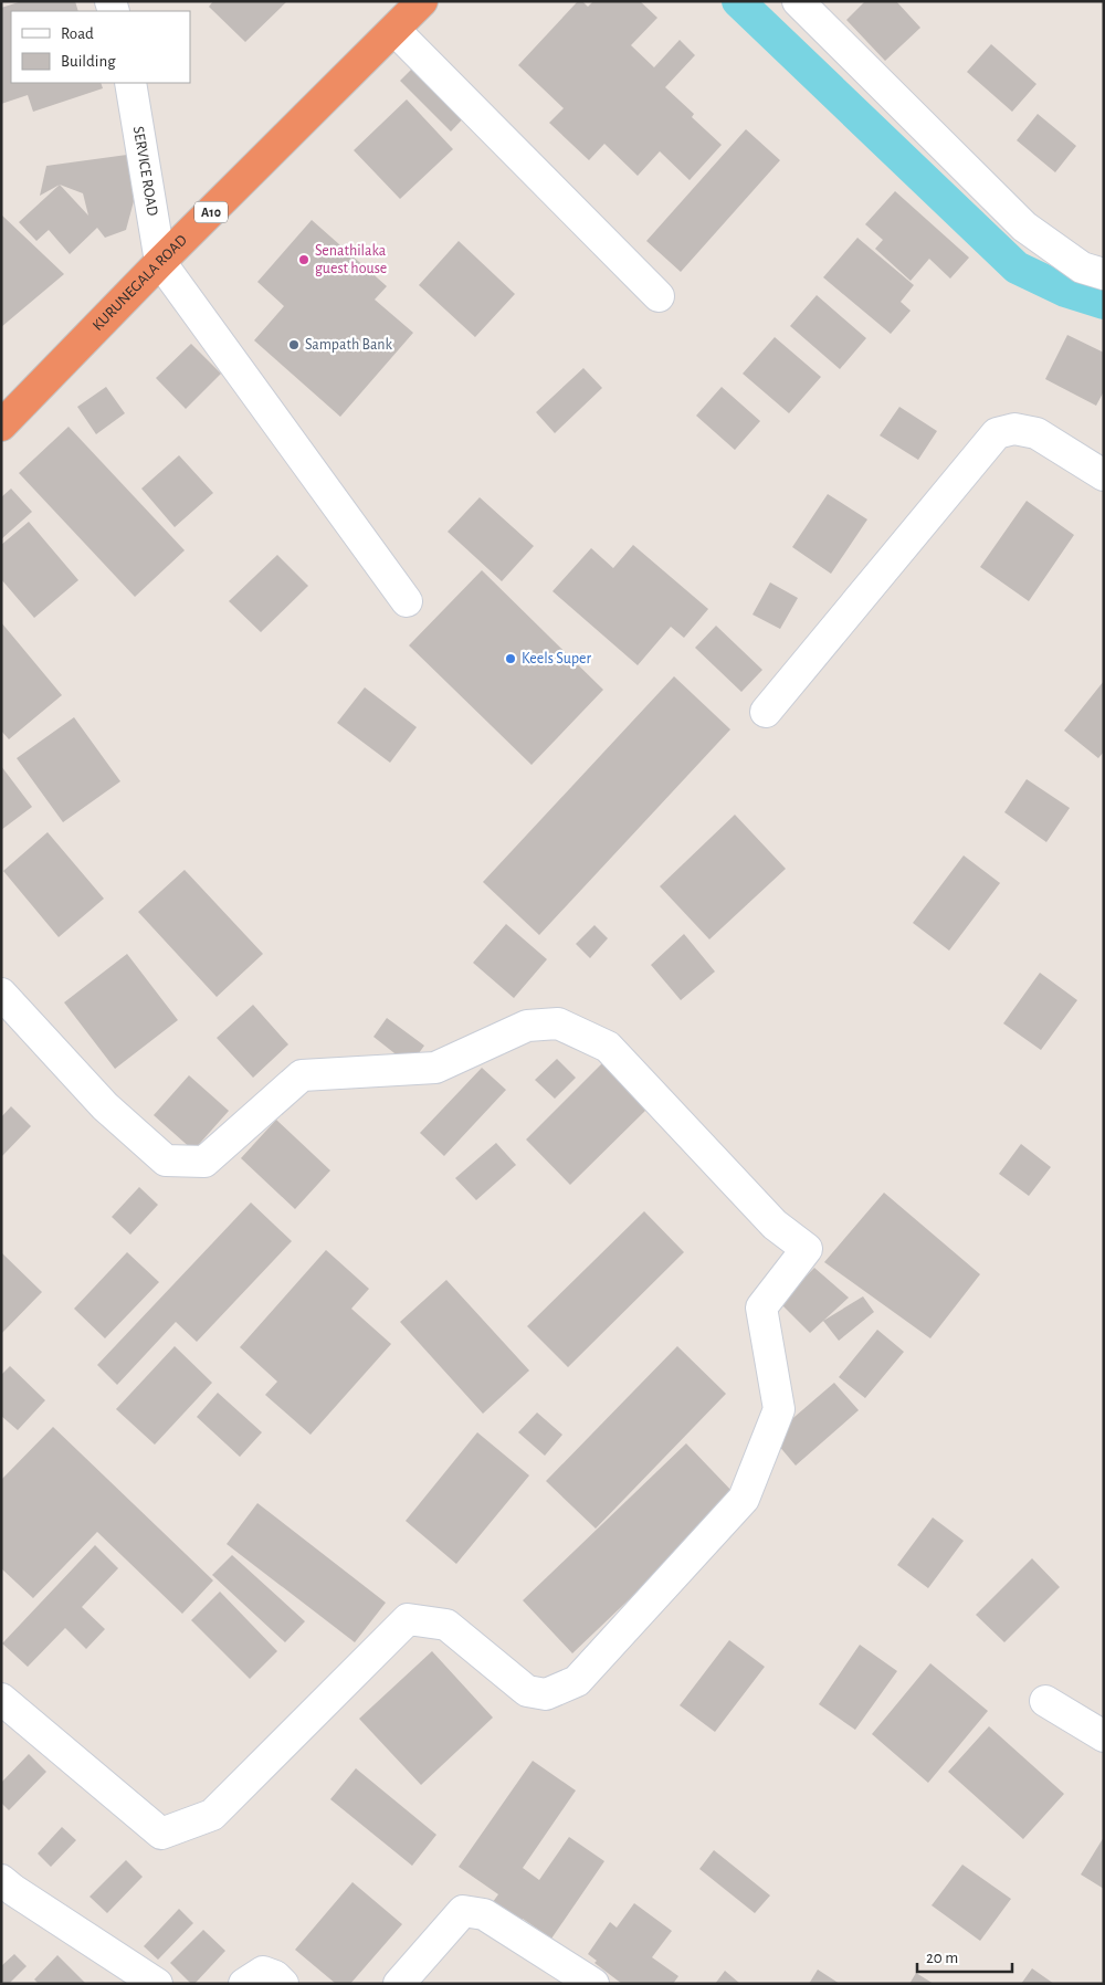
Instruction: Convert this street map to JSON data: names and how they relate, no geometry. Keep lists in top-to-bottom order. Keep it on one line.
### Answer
{"streets":{"highway":["A10","KURUNEGALA ROAD"],"street":["SERVICE ROAD"]},"crossings":[["SERVICE ROAD","KURUNEGALA ROAD"]],"places":["Senathilaka guest house","Sampath Bank","Keels Super"],"legend":["Road","Building"],"scale_bar":"20 m"}
